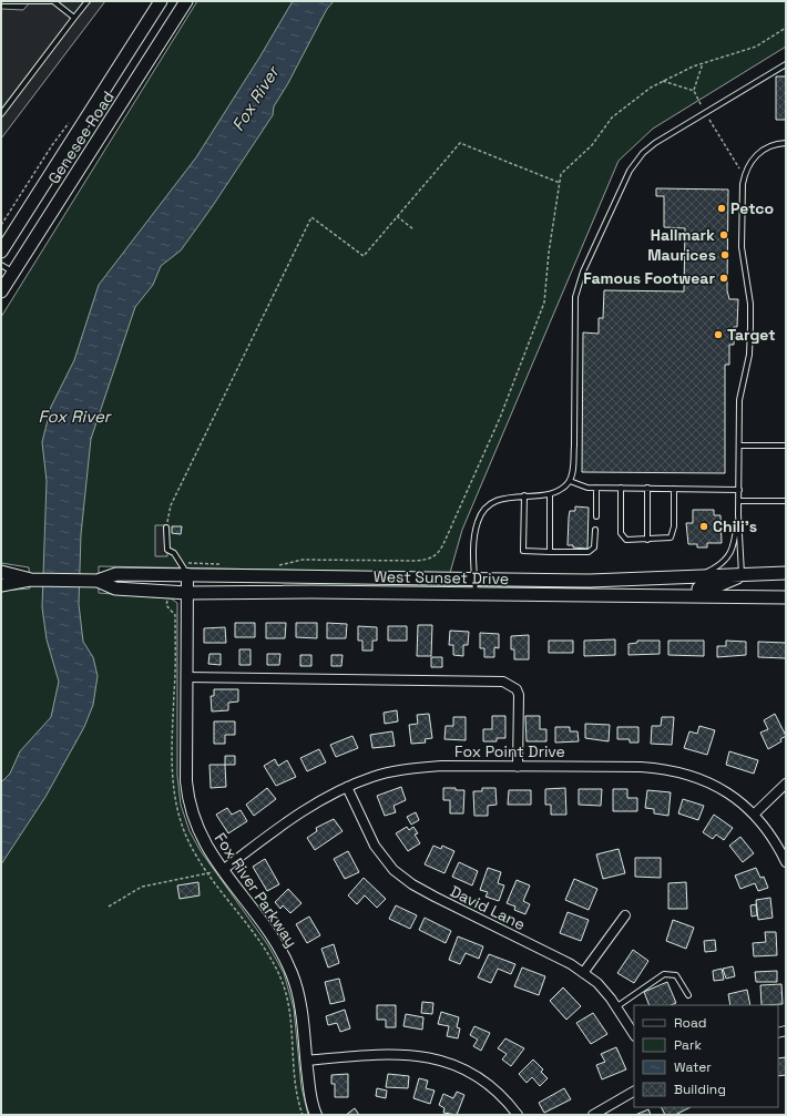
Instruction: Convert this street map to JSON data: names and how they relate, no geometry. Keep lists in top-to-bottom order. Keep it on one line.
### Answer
{"streets":{"main road":["Genesee Road","West Sunset Drive"],"street":["Fox Point Drive","Fox River Parkway","David Lane"]},"crossings":[["West Sunset Drive","Fox River Parkway"],["Fox Point Drive","Fox River Parkway"],["Fox Point Drive","David Lane"]],"water":["Fox River"],"places":["Petco","Hallmark","Maurices","Famous Footwear","Target","Chili's"],"legend":["Road","Park","Water","Building"]}
